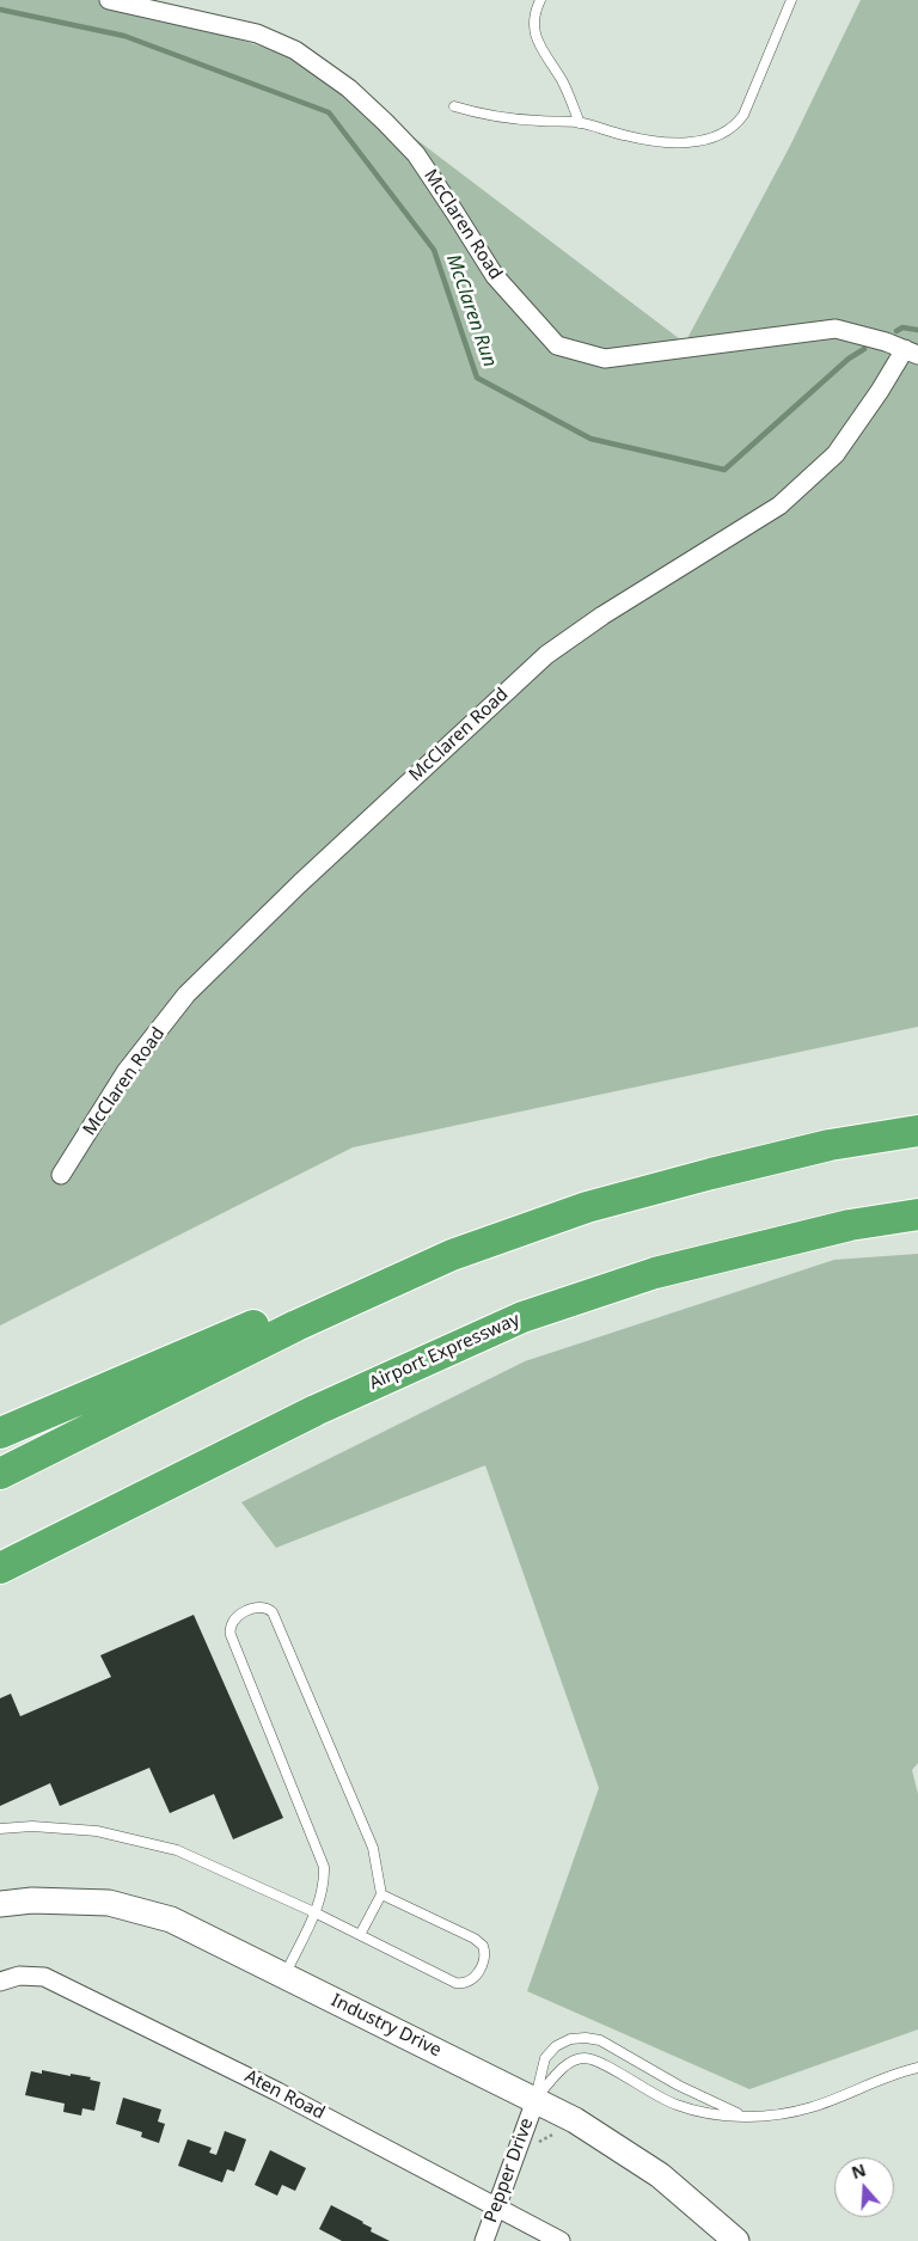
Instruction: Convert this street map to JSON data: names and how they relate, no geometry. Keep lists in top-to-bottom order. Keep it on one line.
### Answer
{"streets":{"highway":["Airport Expressway"],"street":["McClaren Road","Industry Drive","Aten Road","Pepper Drive"]},"crossings":[["Industry Drive","Pepper Drive"],["Aten Road","Pepper Drive"]],"water":["McClaren Run"],"north":"top"}
